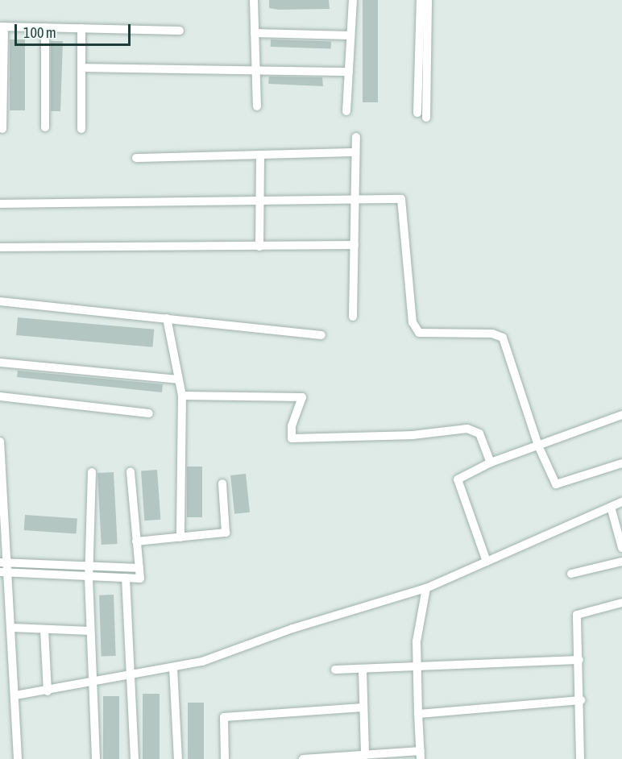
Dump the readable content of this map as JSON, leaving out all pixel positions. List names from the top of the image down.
{
  "scale_bar": "100 m"
}
